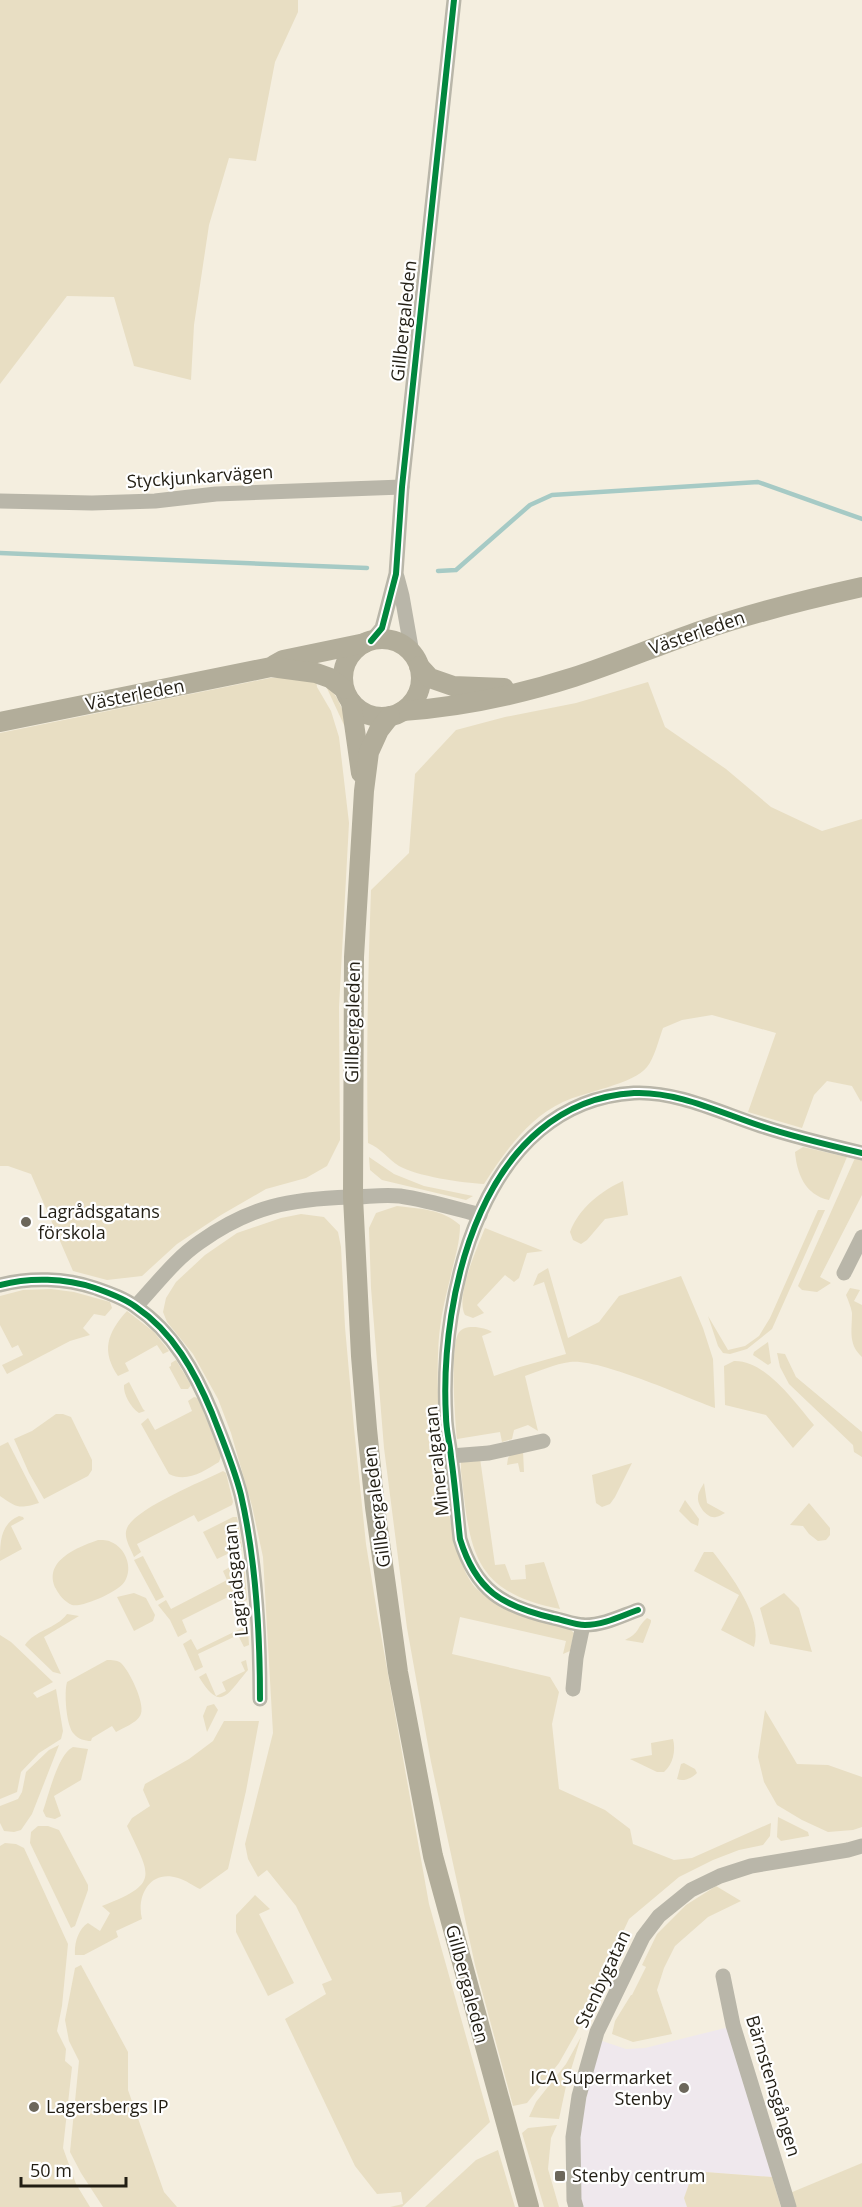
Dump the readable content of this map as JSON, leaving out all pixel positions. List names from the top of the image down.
{
  "streets": {
    "main road": ["Gillbergaleden", "Västerleden"],
    "street": [
      "Styckjunkarvägen",
      "Mineralgatan",
      "Lagrådsgatan",
      "Stenbygatan",
      "Bärnstensgången"
    ]
  },
  "crossings": [
    ["Gillbergaleden", "Styckjunkarvägen"],
    ["Gillbergaleden", "Västerleden"]
  ],
  "places": {
    "other": ["Lagrådsgatans förskola", "ICA Supermarket Stenby", "Lagersbergs IP"],
    "transit": ["Stenby centrum"]
  },
  "scale_bar": "50 m"
}
